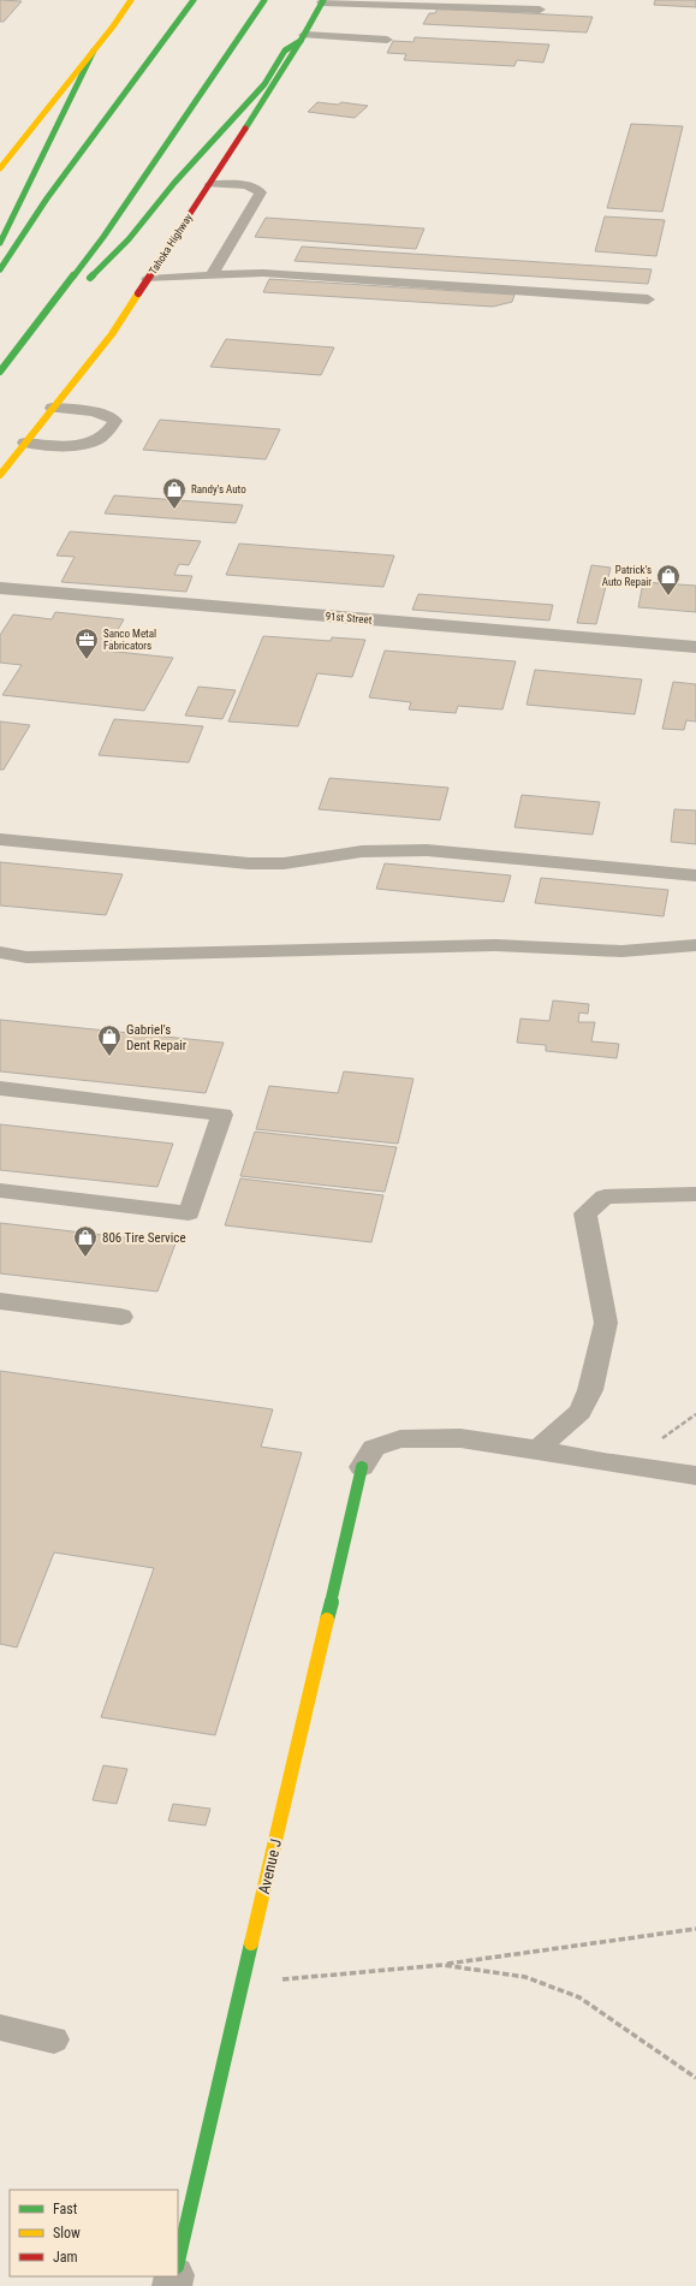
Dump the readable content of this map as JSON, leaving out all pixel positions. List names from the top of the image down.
{
  "streets": {
    "main road": ["Tahoka Highway", "Avenue J"],
    "street": ["91st Street"]
  },
  "places": {
    "shop": [
      "Randy's Auto",
      "Patrick's Auto Repair",
      "Gabriel's Dent Repair",
      "806 Tire Service"
    ],
    "office": ["Sanco Metal Fabricators"]
  },
  "legend": ["Fast", "Slow", "Jam"]
}
